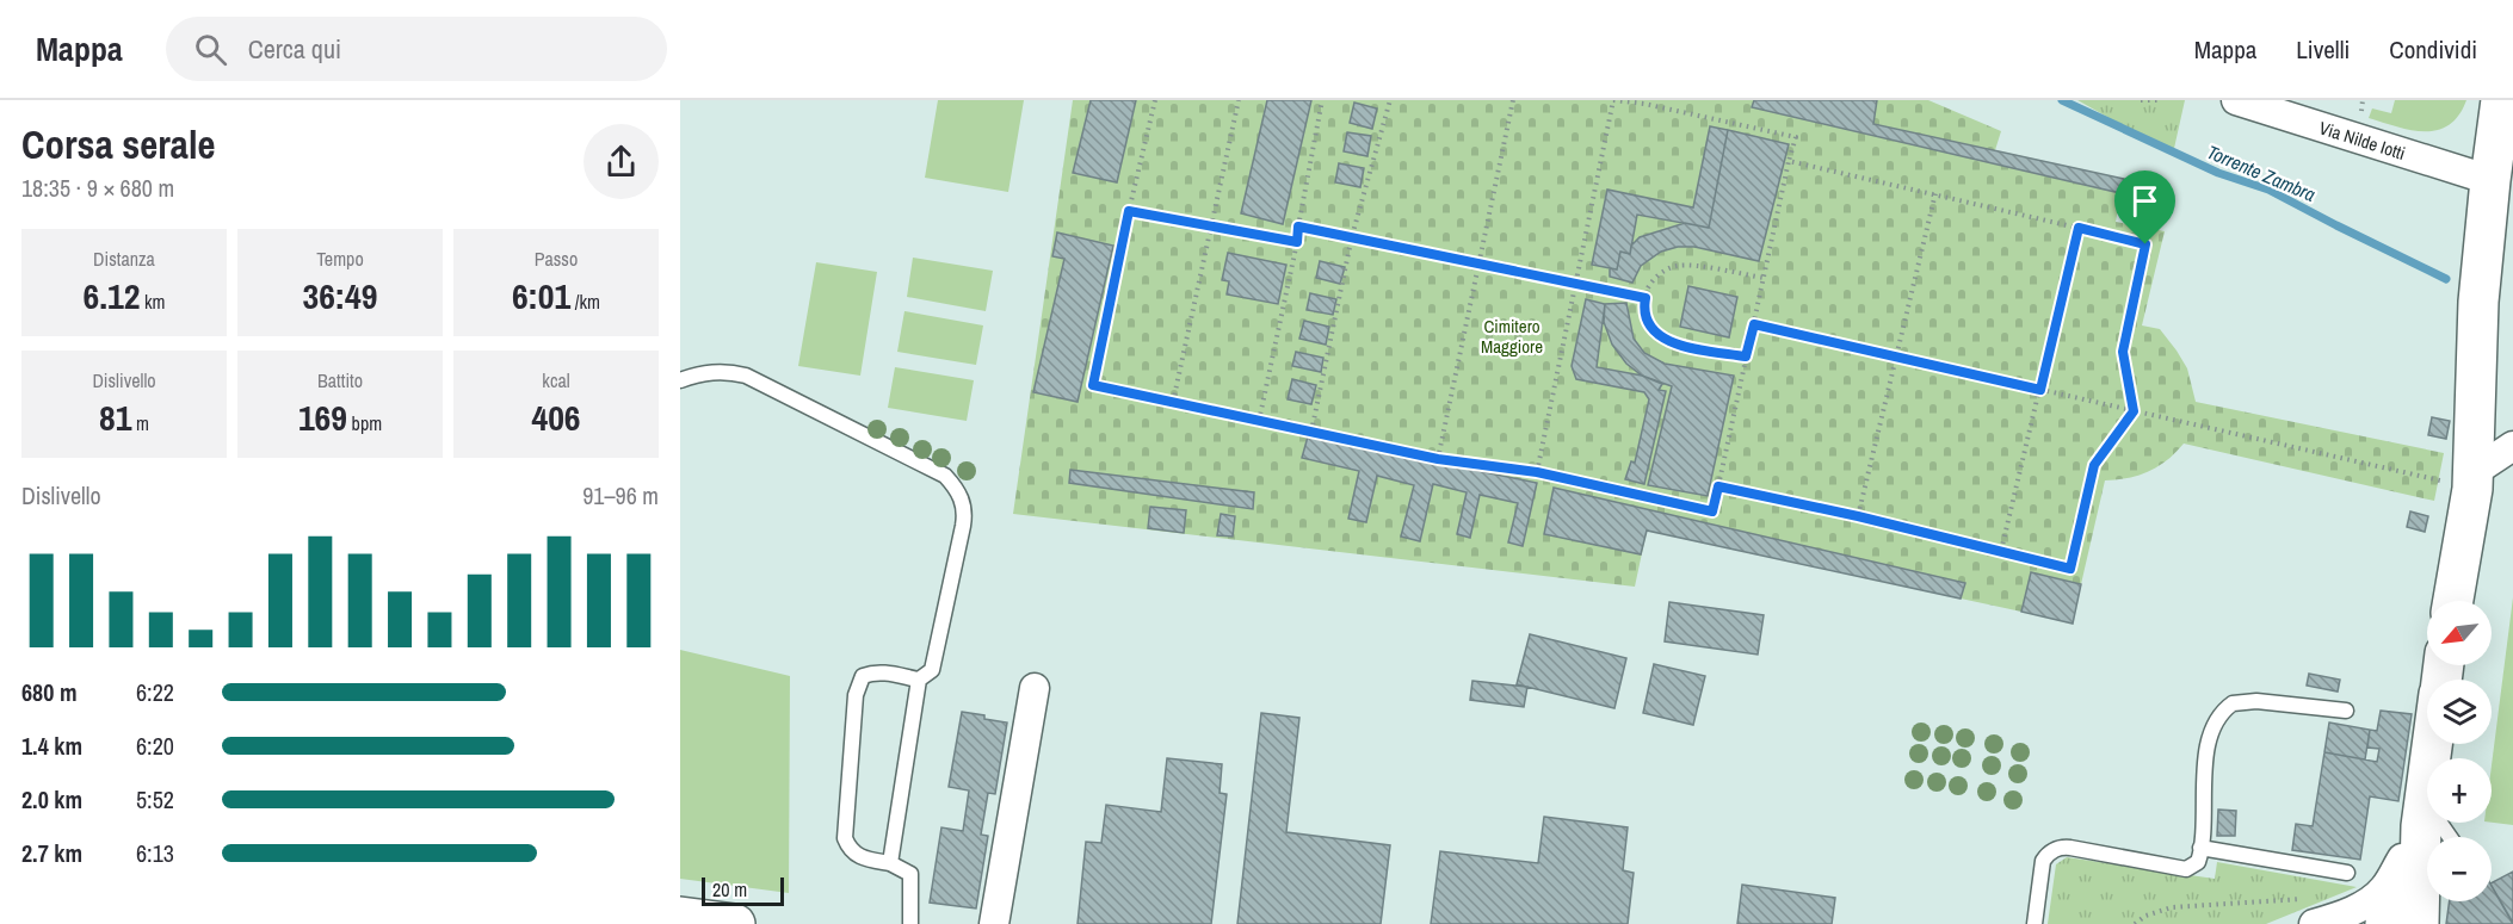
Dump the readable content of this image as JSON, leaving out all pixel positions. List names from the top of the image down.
{
  "streets": {
    "street": ["Via Nilde Iotti"]
  },
  "water": ["Torrente Zambra"],
  "parks": ["Cimitero Maggiore"],
  "scale_bar": "20 m",
  "north": "bottom left",
  "page": {
    "header": "Mappa",
    "search": "Cerca qui",
    "nav": ["Mappa", "Livelli", "Condividi"],
    "heading": ["Corsa serale", "18:35 · 9 × 680 m"],
    "stats": [
      ["Distanza", "6.12 km"],
      ["Tempo", "36:49"],
      ["Passo", "6:01 /km"],
      ["Dislivello", "81 m"],
      ["Battito", "169 bpm"],
      ["kcal", "406"]
    ],
    "chart": ["Dislivello", "91–96 m"],
    "map_buttons": ["+", "−"],
    "list": [
      {
        "name": "680 m",
        "note": "6:22"
      },
      {
        "name": "1.4 km",
        "note": "6:20"
      },
      {
        "name": "2.0 km",
        "note": "5:52"
      },
      {
        "name": "2.7 km",
        "note": "6:13"
      }
    ],
    "scale": "20 m"
  }
}
